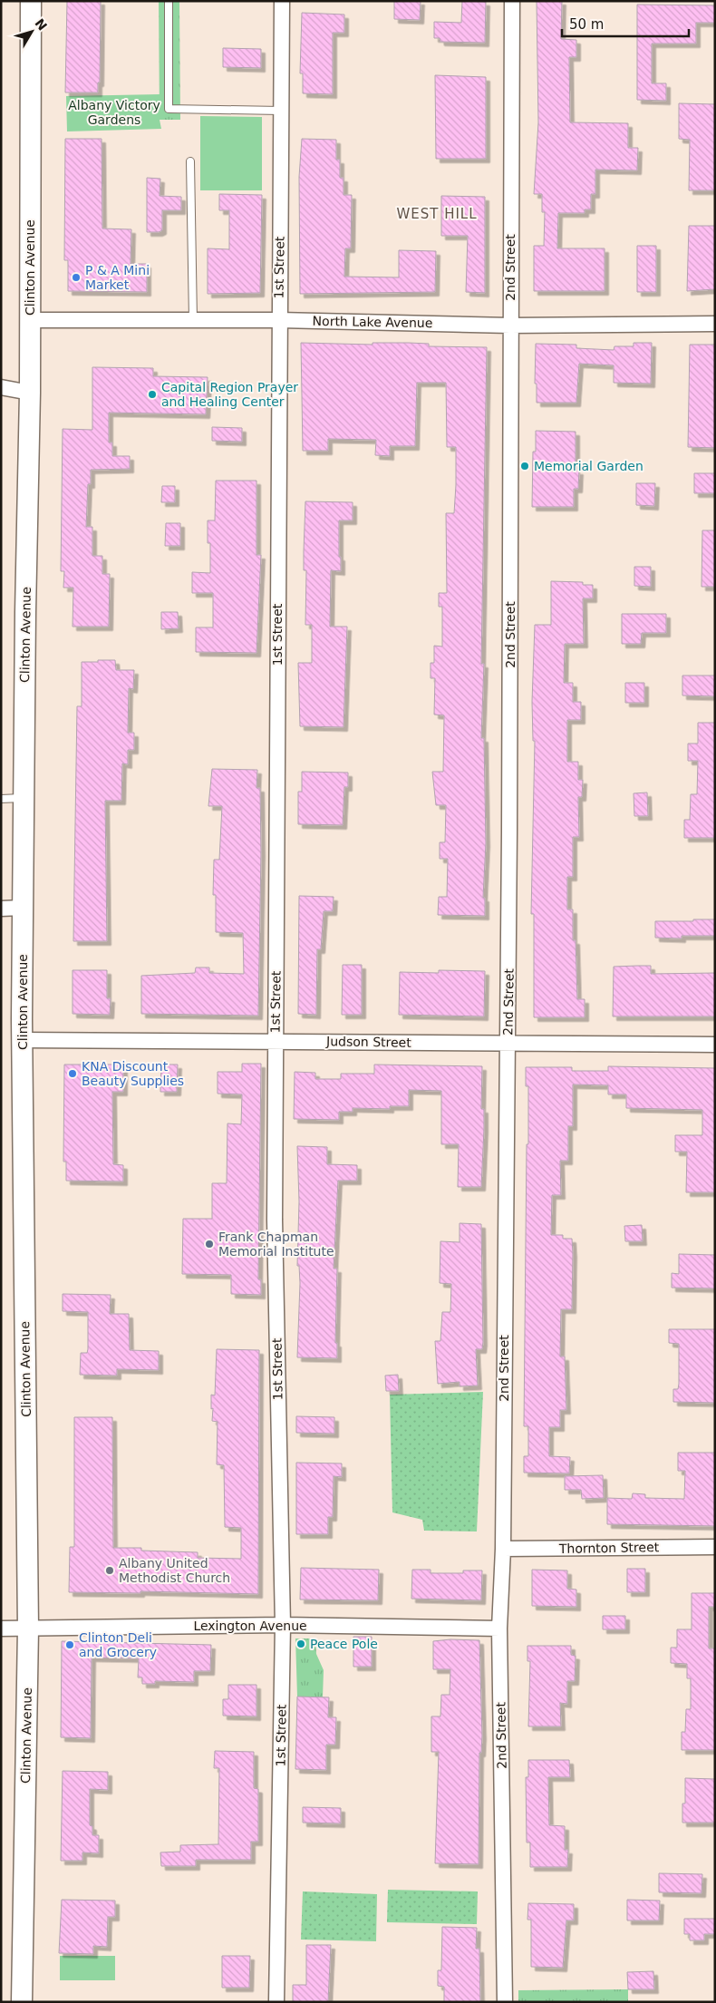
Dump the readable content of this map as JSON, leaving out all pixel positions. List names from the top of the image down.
{
  "streets": {
    "street": [
      "Clinton Avenue",
      "1st Street",
      "2nd Street",
      "North Lake Avenue",
      "Judson Street",
      "Thornton Street",
      "Lexington Avenue"
    ]
  },
  "crossings": [
    ["Clinton Avenue", "North Lake Avenue"],
    ["Clinton Avenue", "Judson Street"],
    ["Clinton Avenue", "Lexington Avenue"],
    ["1st Street", "North Lake Avenue"],
    ["1st Street", "Judson Street"],
    ["1st Street", "Lexington Avenue"],
    ["2nd Street", "North Lake Avenue"],
    ["2nd Street", "Judson Street"],
    ["2nd Street", "Thornton Street"],
    ["2nd Street", "Lexington Avenue"]
  ],
  "districts": ["WEST HILL"],
  "parks": ["Albany Victory Gardens"],
  "places": [
    "P & A Mini Market",
    "Capital Region Prayer and Healing Center",
    "Memorial Garden",
    "KNA Discount Beauty Supplies",
    "Frank Chapman Memorial Institute",
    "Albany United Methodist Church",
    "Peace Pole",
    "Clinton Deli and Grocery"
  ],
  "scale_bar": "50 m",
  "north": "top right"
}
